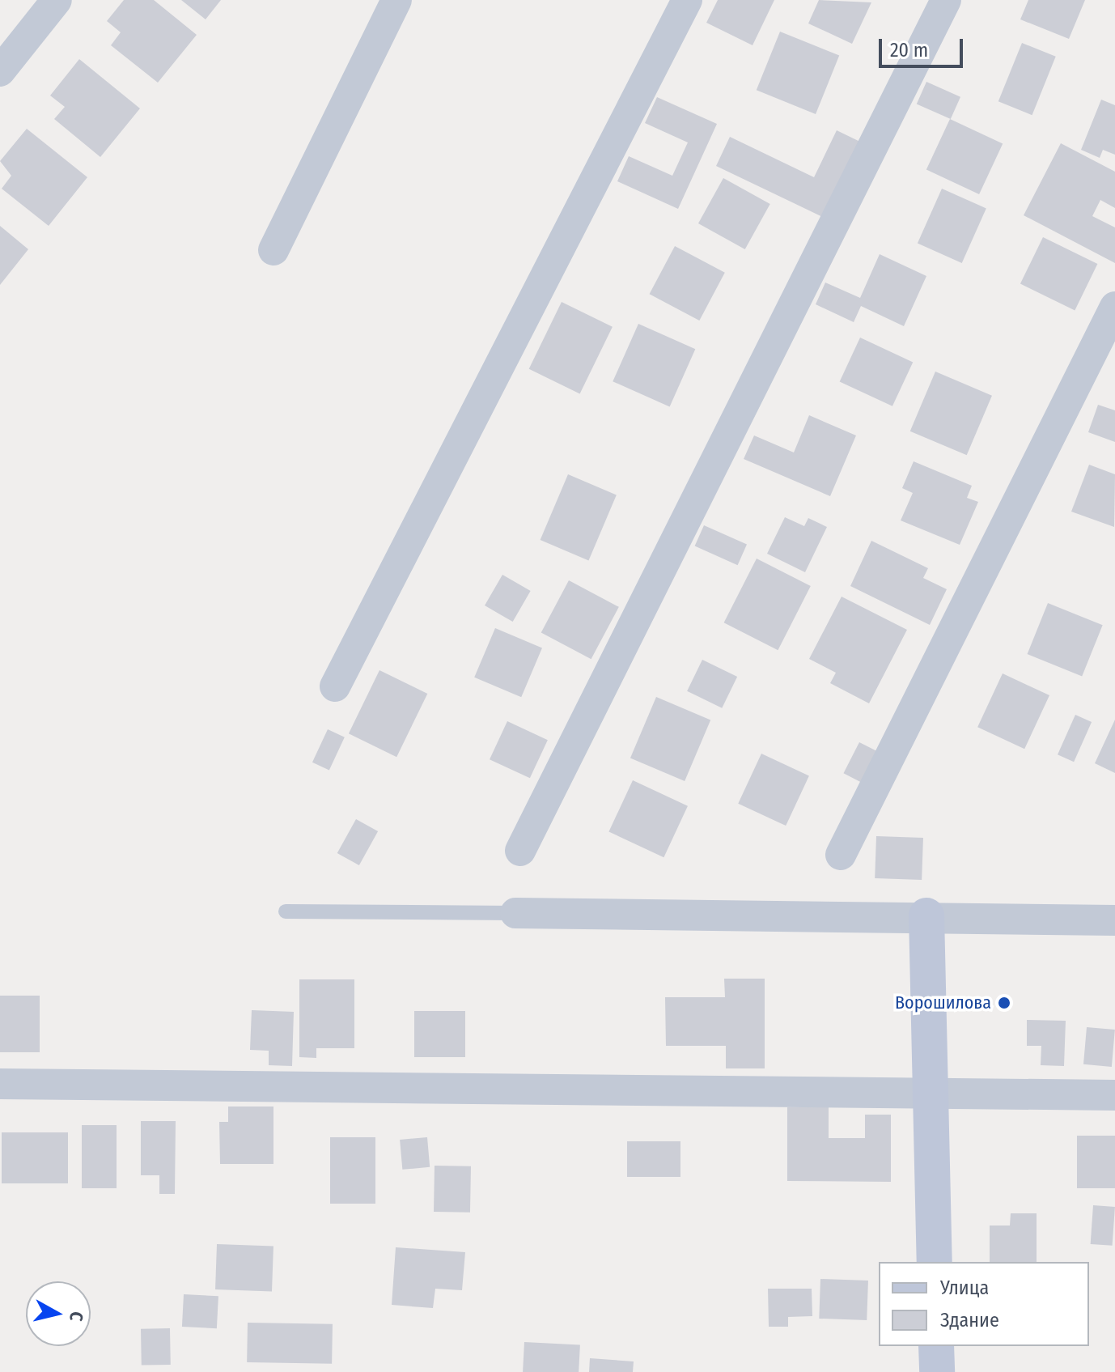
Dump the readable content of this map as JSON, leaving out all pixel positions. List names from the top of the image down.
{
  "places": ["Ворошилова"],
  "legend": ["Улица", "Здание"],
  "scale_bar": "20 m",
  "north": "right"
}
